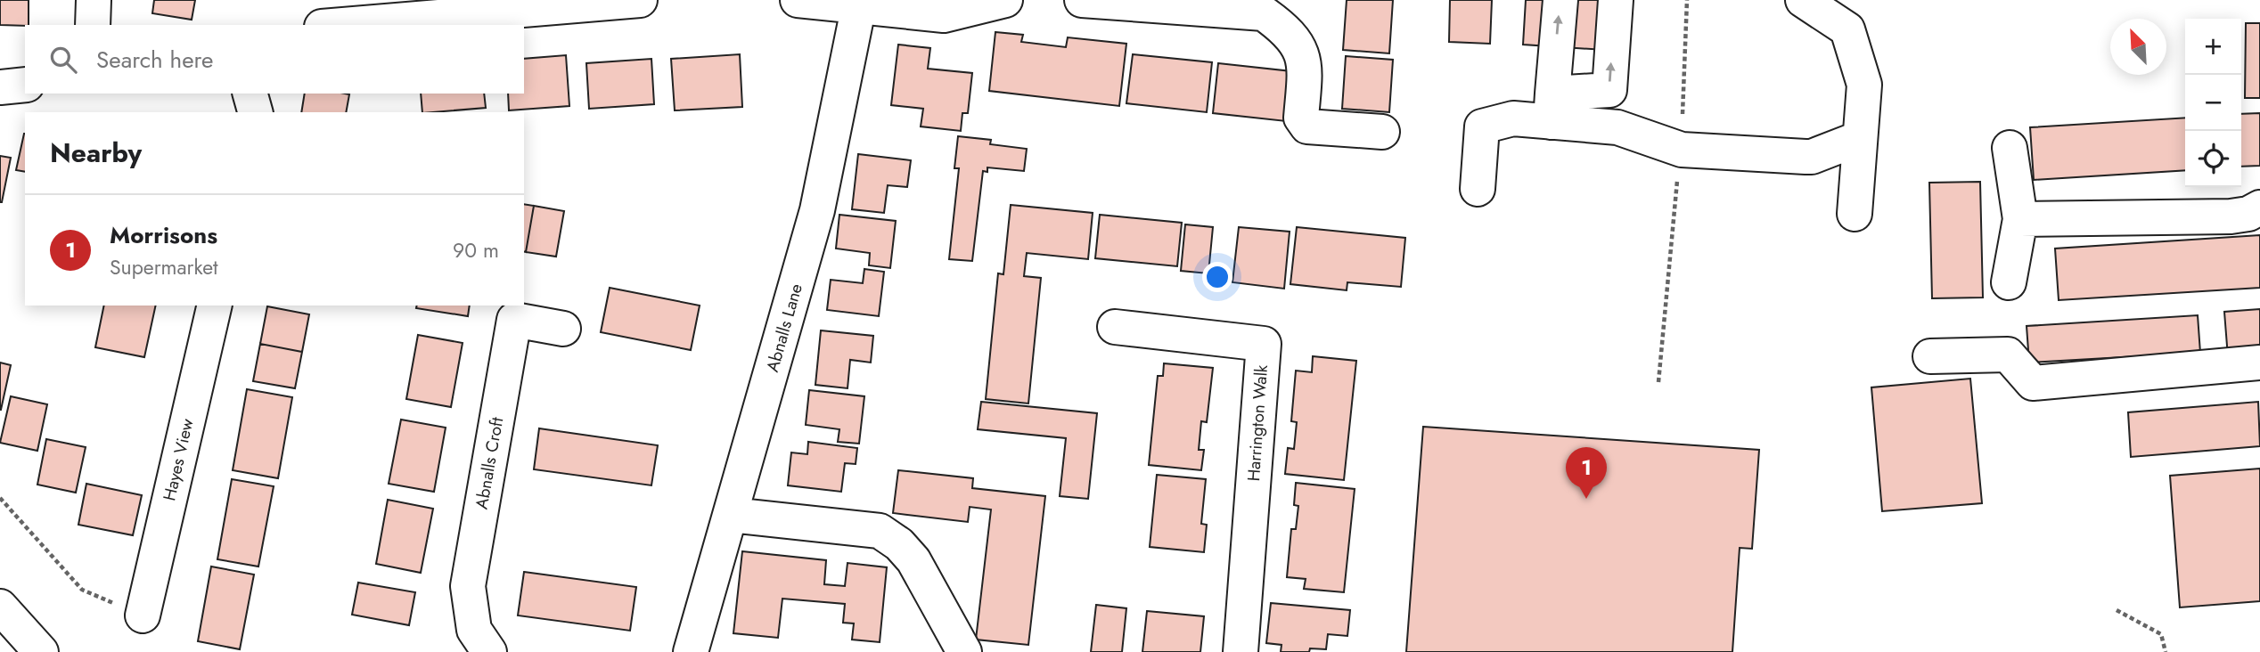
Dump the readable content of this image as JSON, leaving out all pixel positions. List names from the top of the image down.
{
  "streets": {
    "main road": [
      "Abnalls Lane",
      "Harrington Walk",
      "Hayes View",
      "Abnalls Croft"
    ]
  },
  "north": "top left",
  "page": {
    "map_buttons": ["+", "−"],
    "search": "Search here",
    "heading": "Nearby",
    "list": [
      {
        "mark": "1",
        "name": "Morrisons",
        "note": "Supermarket",
        "value": "90 m"
      }
    ],
    "pins": "1"
  }
}
